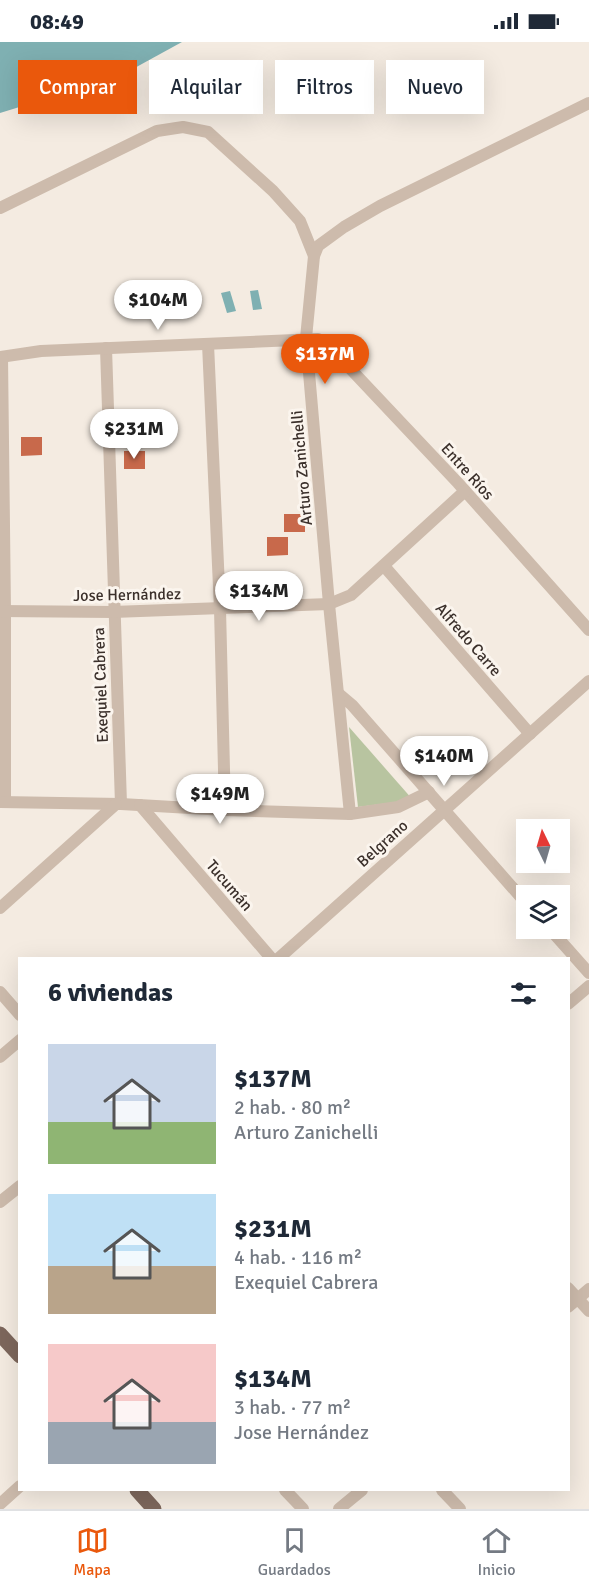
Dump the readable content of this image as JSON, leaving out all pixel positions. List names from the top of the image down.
{
  "streets": {
    "street": [
      "Arturo Zanichelli",
      "Entre Ríos",
      "Jose Hernández",
      "Alfredo Carre",
      "Exequiel Cabrera",
      "Belgrano",
      "Tucumán"
    ]
  },
  "crossings": [
    ["Arturo Zanichelli", "Entre Ríos"],
    ["Arturo Zanichelli", "Jose Hernández"],
    ["Entre Ríos", "Jose Hernández"],
    ["Jose Hernández", "Alfredo Carre"],
    ["Jose Hernández", "Exequiel Cabrera"],
    ["Alfredo Carre", "Belgrano"]
  ],
  "north": "top",
  "page": {
    "status": "08:49",
    "chip": [
      "Comprar",
      "Alquilar",
      "Filtros",
      "Nuevo"
    ],
    "price": [
      "$104M",
      "$137M",
      "$231M",
      "$134M",
      "$140M",
      "$149M"
    ],
    "heading": "6 viviendas",
    "list": [
      {
        "name": "$137M",
        "note": "2 hab. · 80 m² · Arturo Zanichelli"
      },
      {
        "name": "$231M",
        "note": "4 hab. · 116 m² · Exequiel Cabrera"
      },
      {
        "name": "$134M",
        "note": "3 hab. · 77 m² · Jose Hernández"
      }
    ],
    "tabs": ["Mapa", "Guardados", "Inicio"]
  }
}
